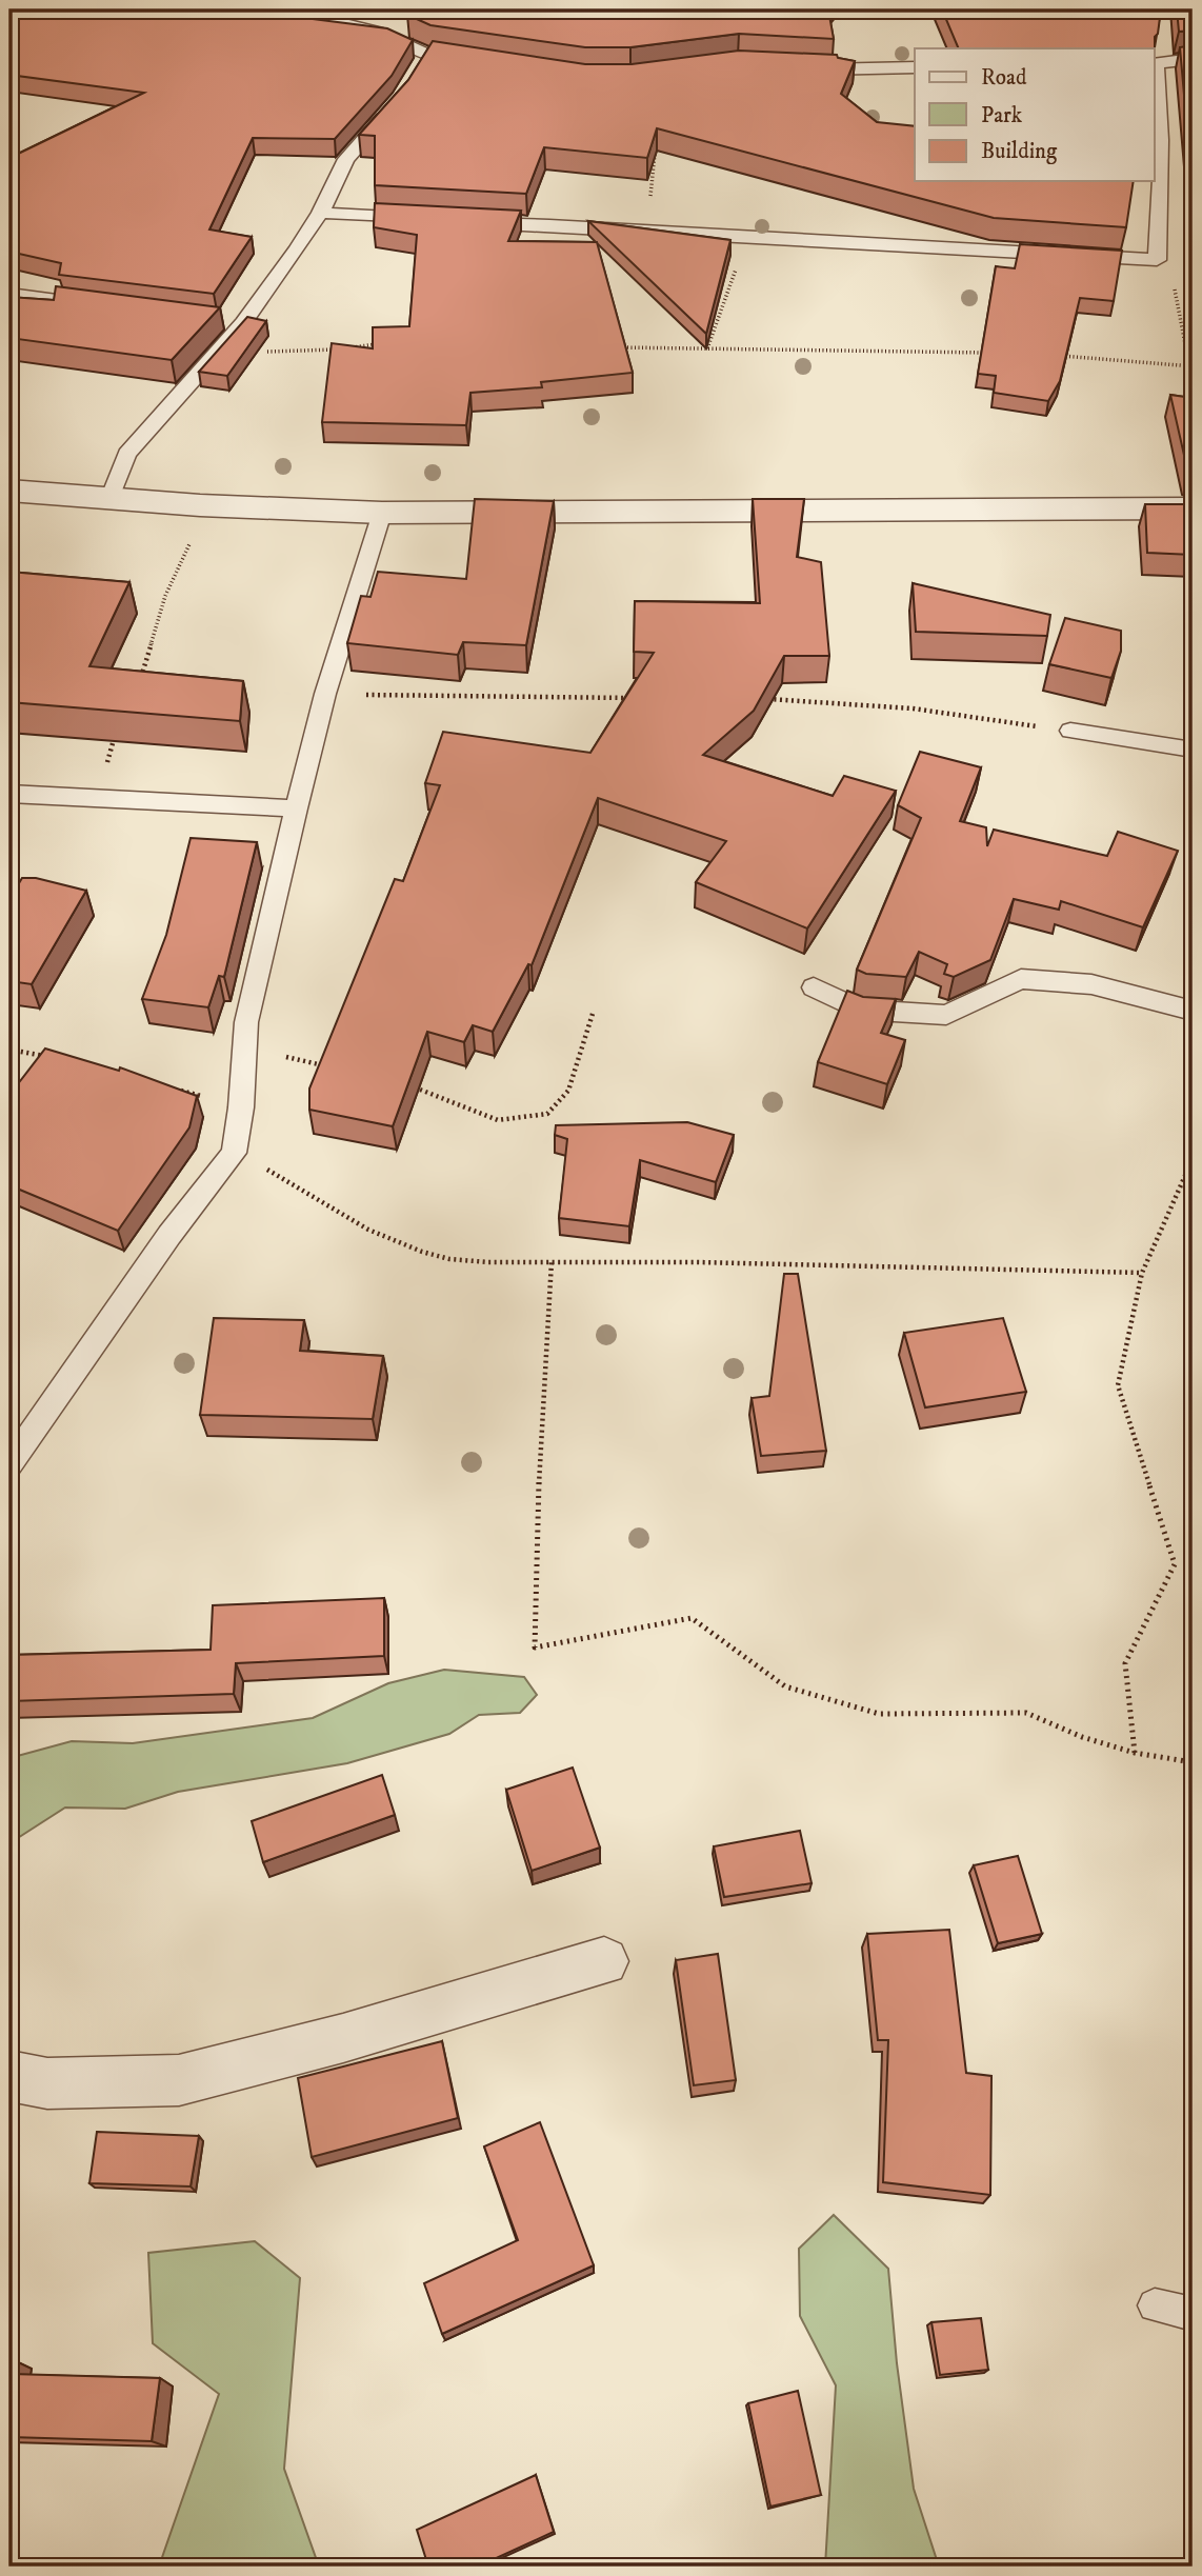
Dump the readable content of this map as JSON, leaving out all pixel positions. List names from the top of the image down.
{
  "legend": ["Road", "Park", "Building"]
}
